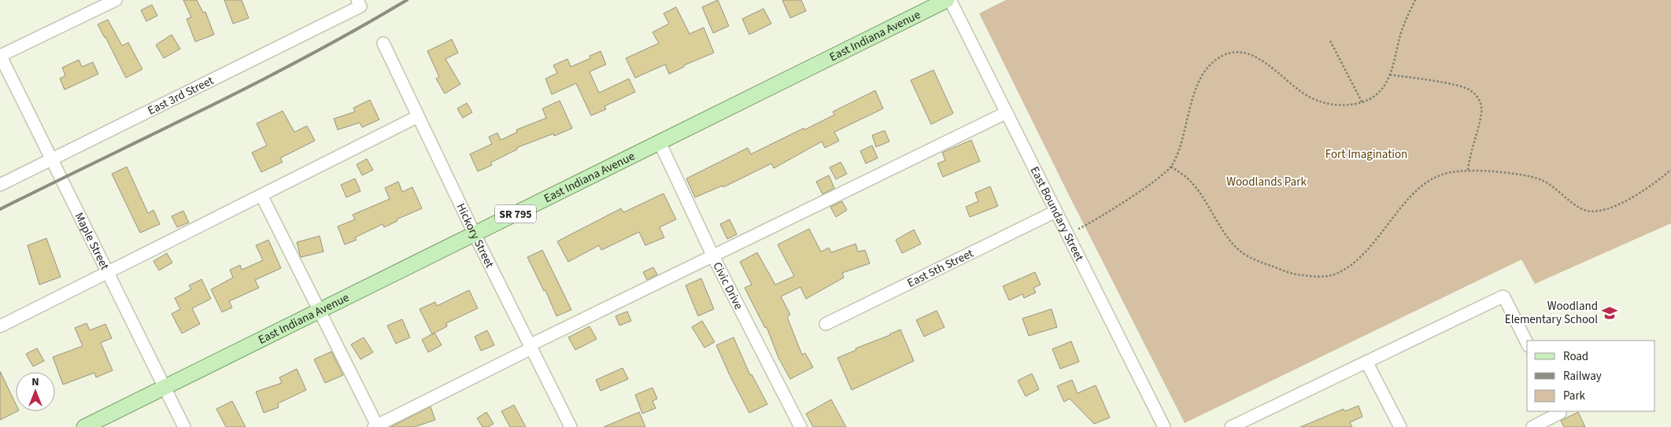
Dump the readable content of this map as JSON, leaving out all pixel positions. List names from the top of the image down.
{
  "streets": {
    "main road": ["East Indiana Avenue", "SR 795"],
    "street": [
      "East 3rd Street",
      "East Boundary Street",
      "Hickory Street",
      "Maple Street",
      "East 5th Street",
      "Civic Drive"
    ]
  },
  "crossings": [
    ["East Indiana Avenue", "Hickory Street"],
    ["East Indiana Avenue", "Maple Street"],
    ["East Indiana Avenue", "Civic Drive"],
    ["East 3rd Street", "Maple Street"],
    ["East Boundary Street", "East 5th Street"]
  ],
  "parks": ["Fort Imagination", "Woodlands Park"],
  "places": {
    "school or university": ["Woodland Elementary School"]
  },
  "legend": ["Road", "Railway", "Park"],
  "north": "top"
}
